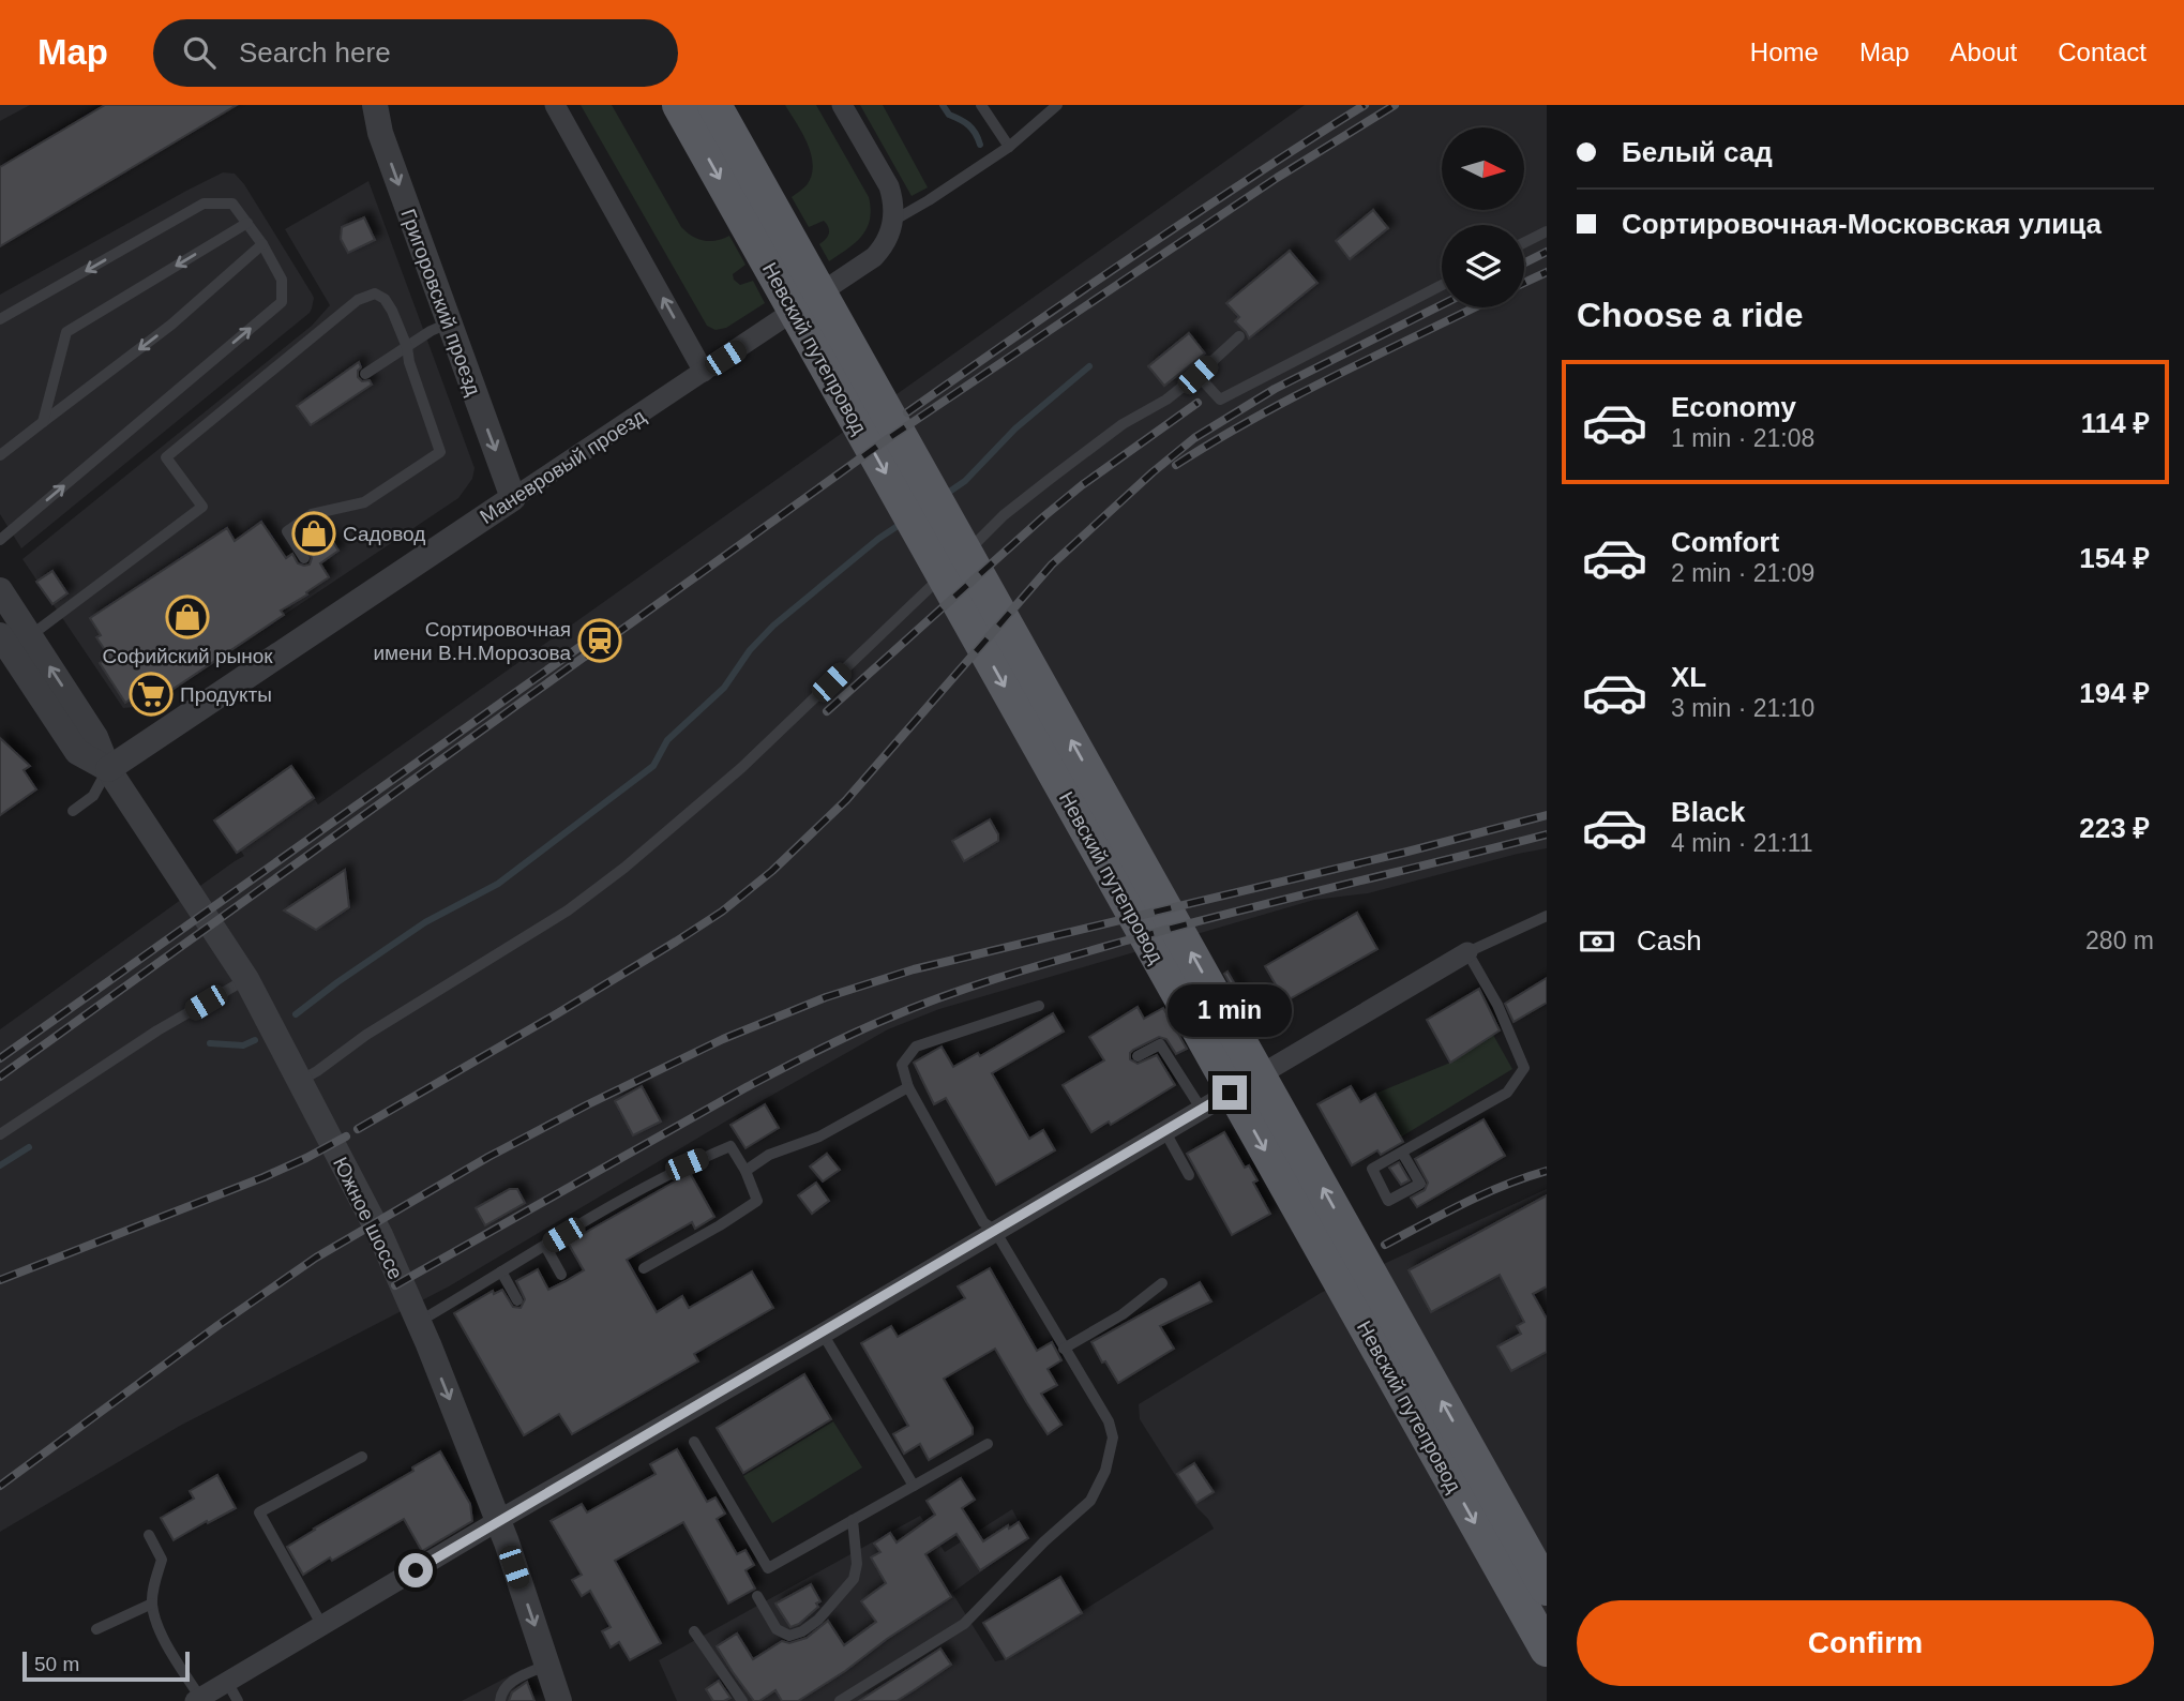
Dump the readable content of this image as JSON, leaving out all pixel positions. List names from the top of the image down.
{
  "streets": {
    "main road": ["Невский путепровод"],
    "street": ["Григоровский проезд", "Маневровый проезд", "Южное шоссе"]
  },
  "crossings": [
    ["Григоровский проезд", "Маневровый проезд"],
    ["Маневровый проезд", "Южное шоссе"]
  ],
  "one_way": ["Южное шоссе"],
  "places": {
    "shop": ["Садовод", "Софийский рынок"],
    "station": ["Сортировочная имени В.Н.Морозова"],
    "supermarket": ["Продукты"]
  },
  "scale_bar": "50 m",
  "north": "right",
  "page": {
    "header": "Map",
    "search": "Search here",
    "nav": [
      "Home",
      "Map",
      "About",
      "Contact"
    ],
    "banner": ["Белый сад", "Сортировочная-Московская улица"],
    "heading": "Choose a ride",
    "list": [
      {
        "name": "Economy",
        "note": "1 min · 21:08",
        "value": "114 ₽"
      },
      {
        "name": "Comfort",
        "note": "2 min · 21:09",
        "value": "154 ₽"
      },
      {
        "name": "XL",
        "note": "3 min · 21:10",
        "value": "194 ₽"
      },
      {
        "name": "Black",
        "note": "4 min · 21:11",
        "value": "223 ₽"
      }
    ],
    "pay": ["Cash", "280 m"],
    "bubble": "1 min",
    "buttons": "Confirm",
    "scale": "50 m"
  }
}
